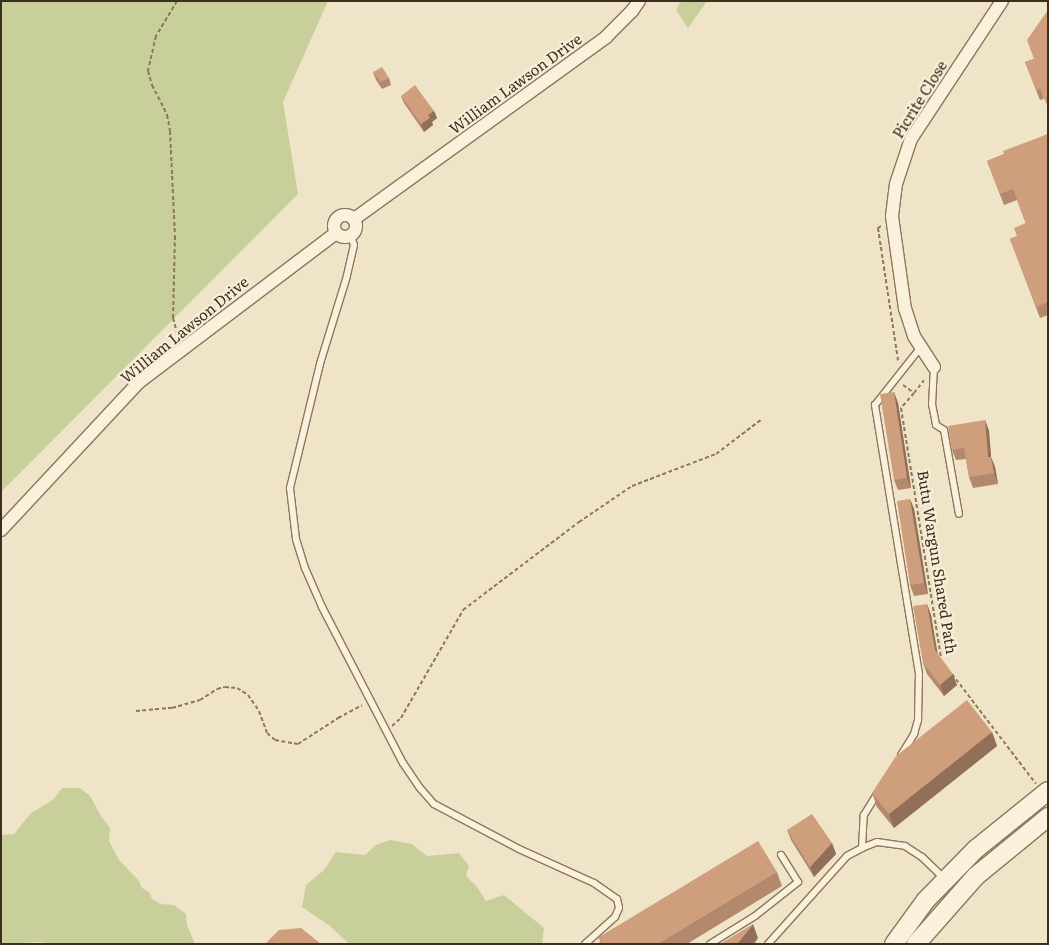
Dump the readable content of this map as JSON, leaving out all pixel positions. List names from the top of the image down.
{
  "streets": {
    "street": ["William Lawson Drive", "Picrite Close"],
    "path": ["Butu Wargun Shared Path"]
  }
}
